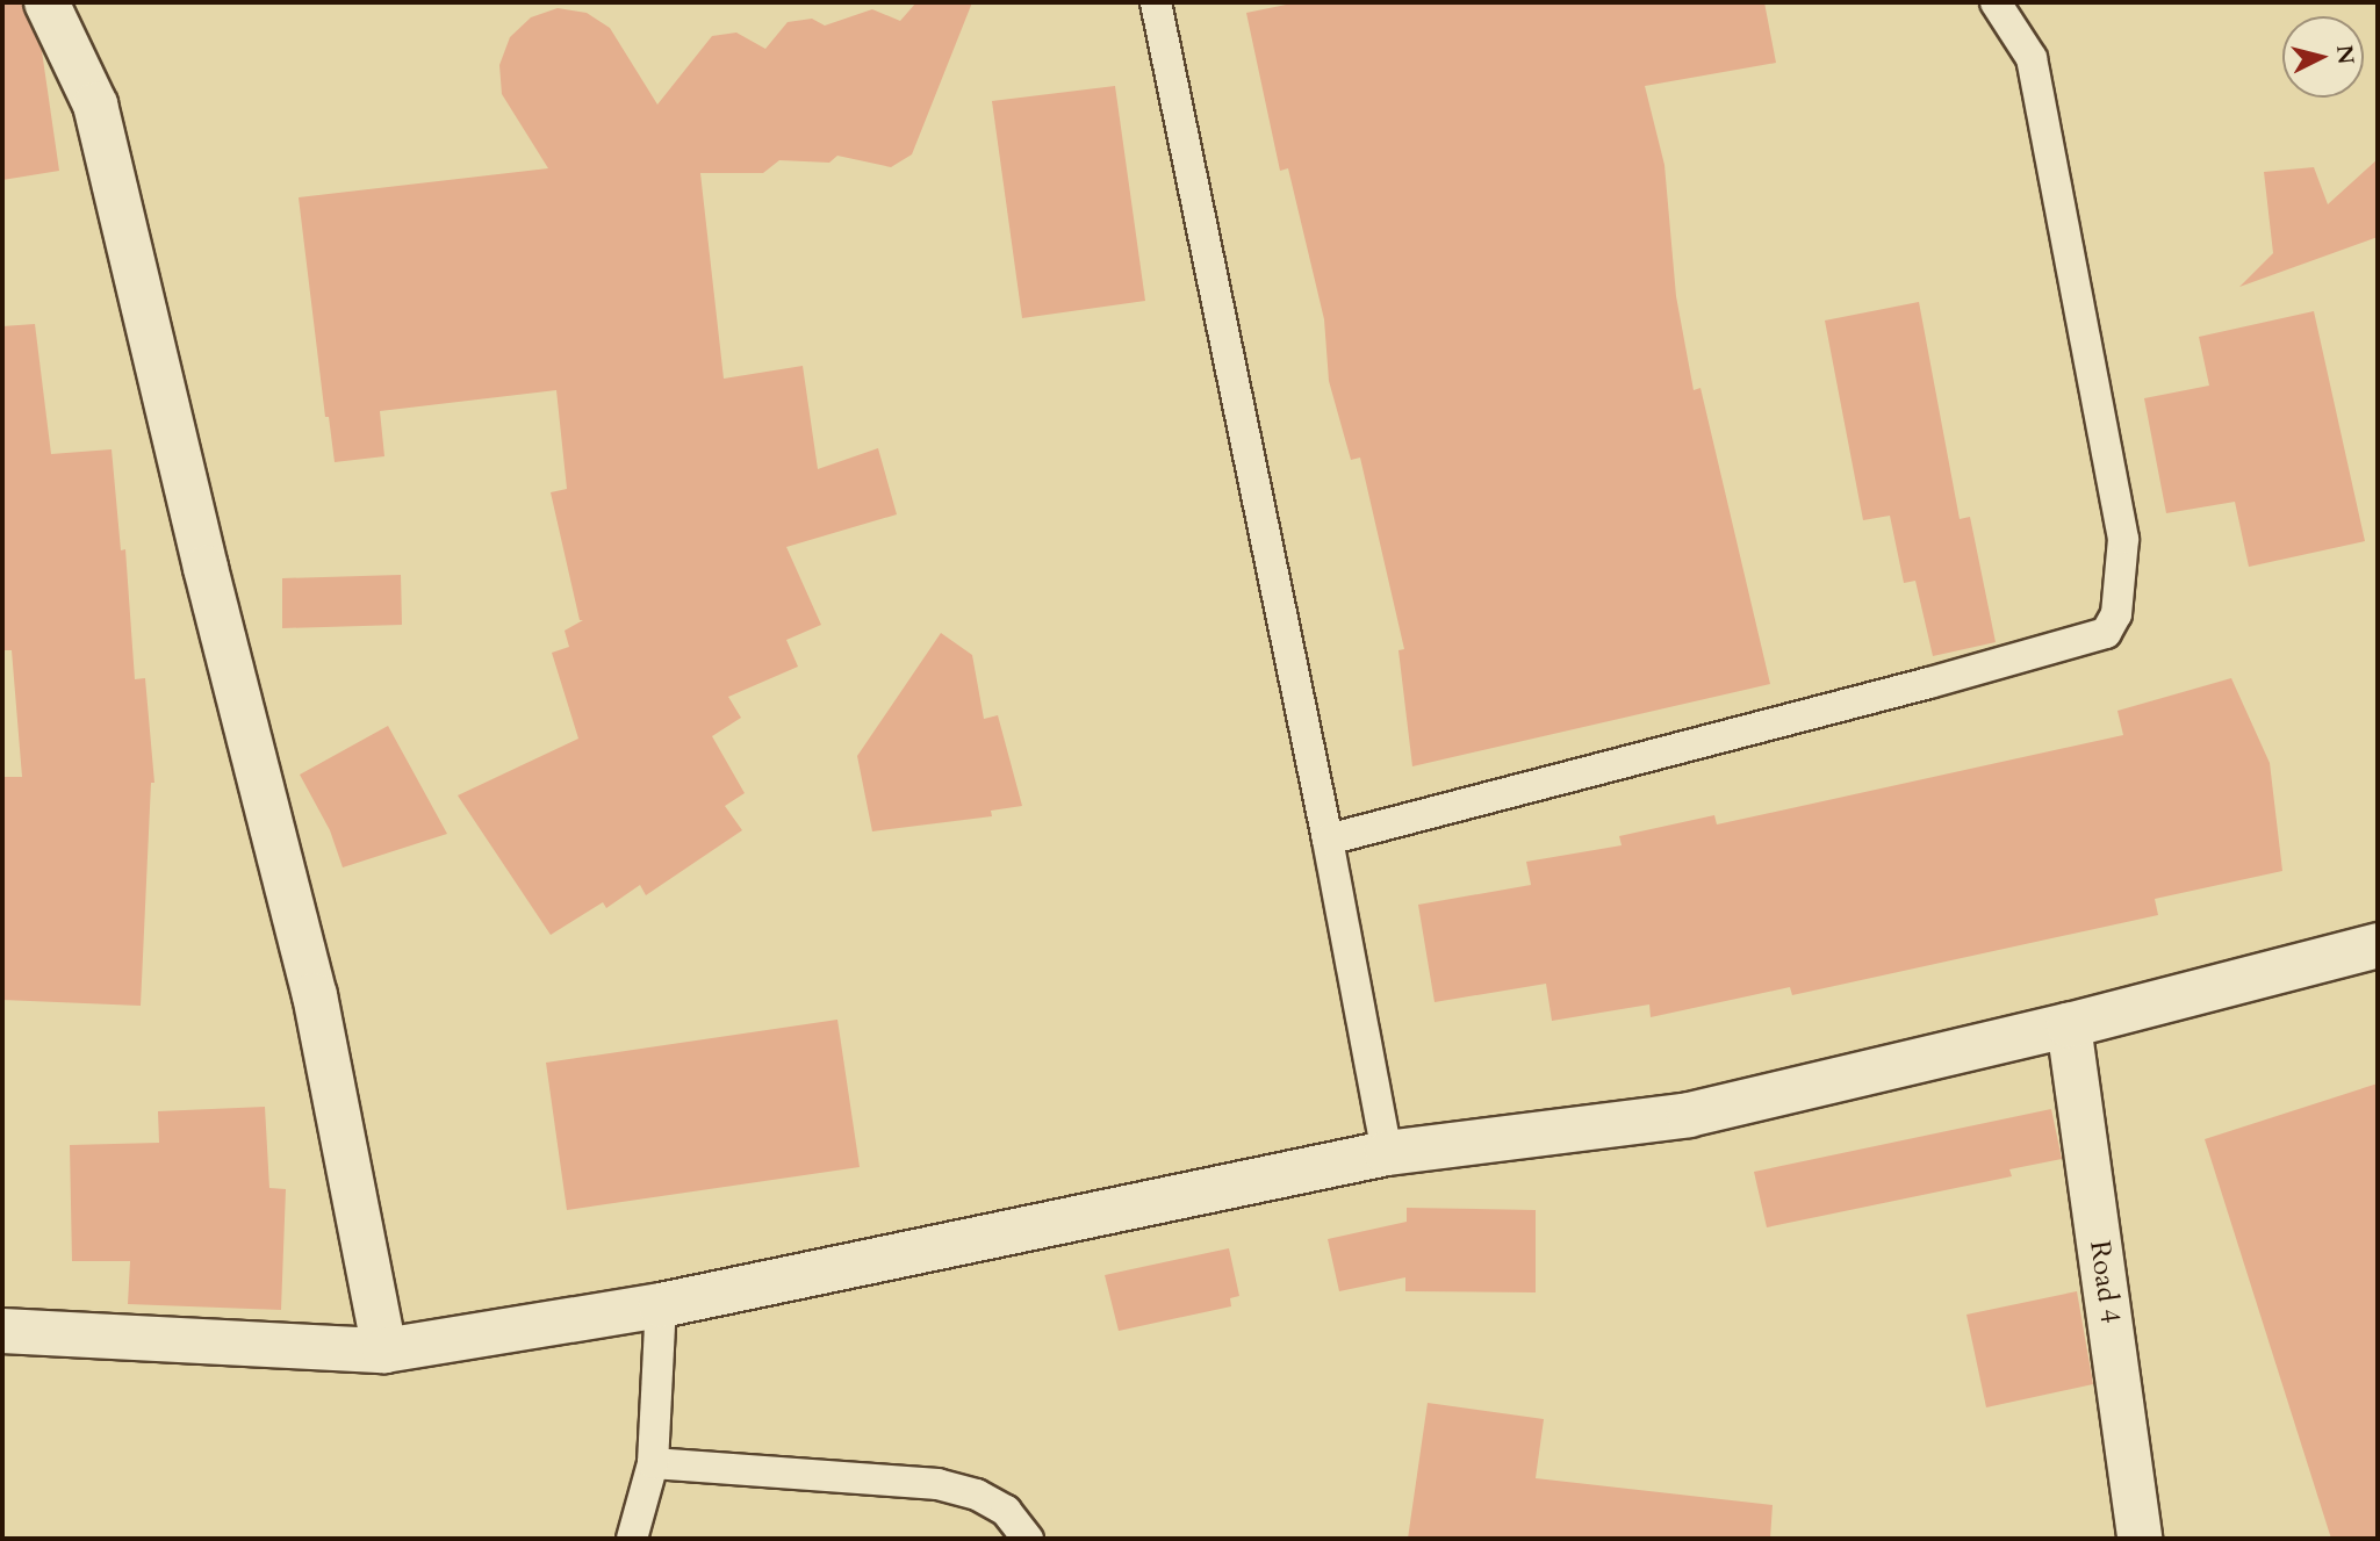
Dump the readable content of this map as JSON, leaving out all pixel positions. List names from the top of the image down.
{
  "streets": {
    "street": ["Road 4"]
  },
  "north": "right"
}
